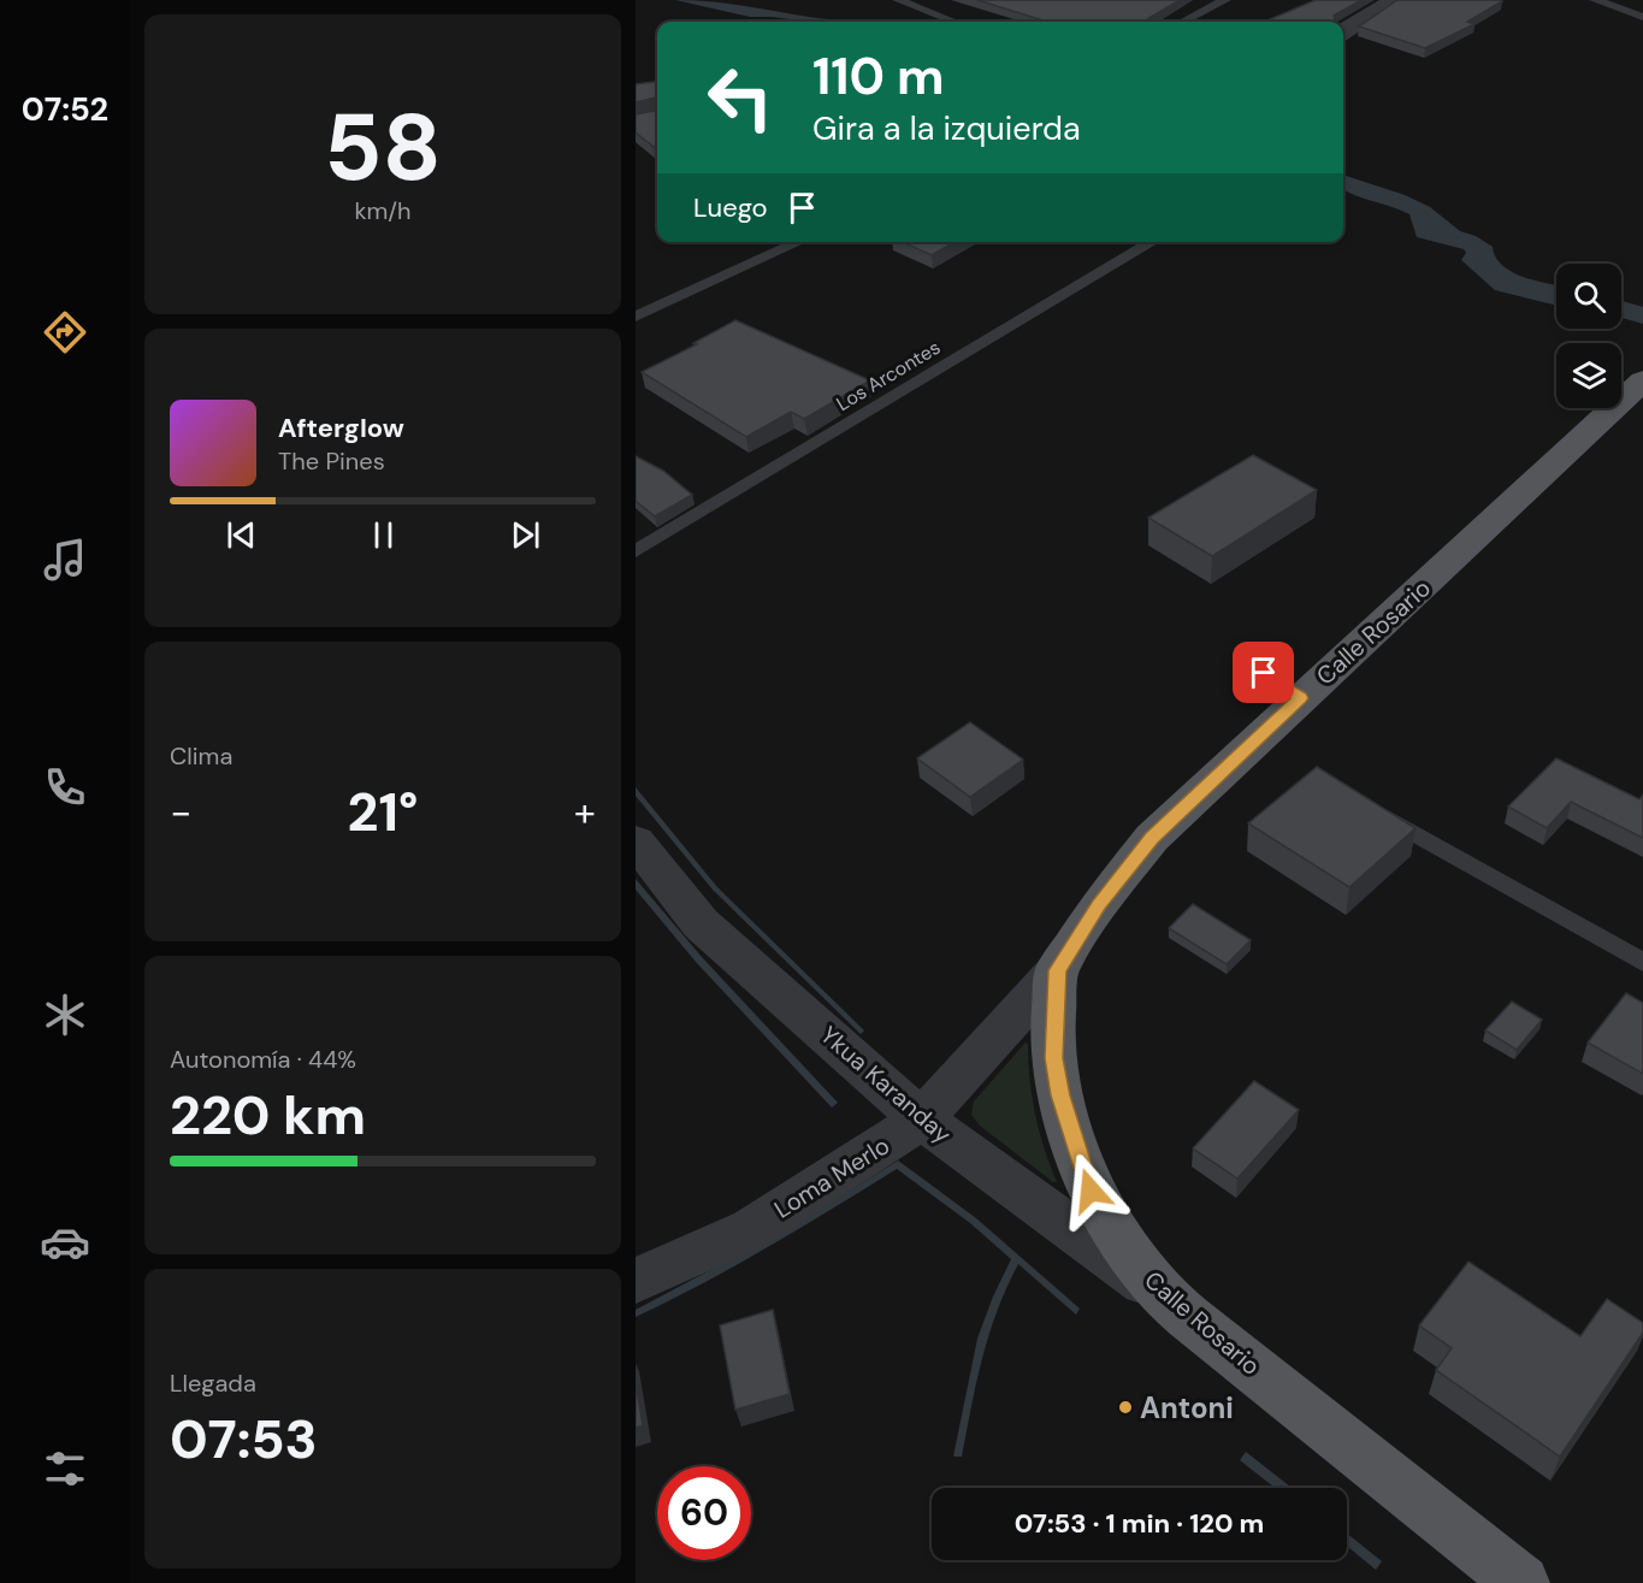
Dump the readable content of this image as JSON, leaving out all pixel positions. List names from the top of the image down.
{
  "streets": {
    "main road": ["Calle Rosario"],
    "street": ["Ykua Karanday", "Loma Merlo"],
    "lane": ["Los Arcontes"]
  },
  "crossings": [
    ["Calle Rosario", "Ykua Karanday"],
    ["Calle Rosario", "Loma Merlo"],
    ["Ykua Karanday", "Loma Merlo"]
  ],
  "places": ["Antoni"],
  "page": {
    "tabs": "07:52",
    "tile": [
      ["58", "km/h"],
      "Clima",
      ["Autonomía · 44%", "220 km"],
      ["Llegada", "07:53"]
    ],
    "turn": ["110 m", "Gira a la izquierda"],
    "then": "Luego",
    "song": ["Afterglow", "The Pines"],
    "heat": ["−", "21°", "+"],
    "limit": "60",
    "trip": "07:53 · 1 min · 120 m"
  }
}
